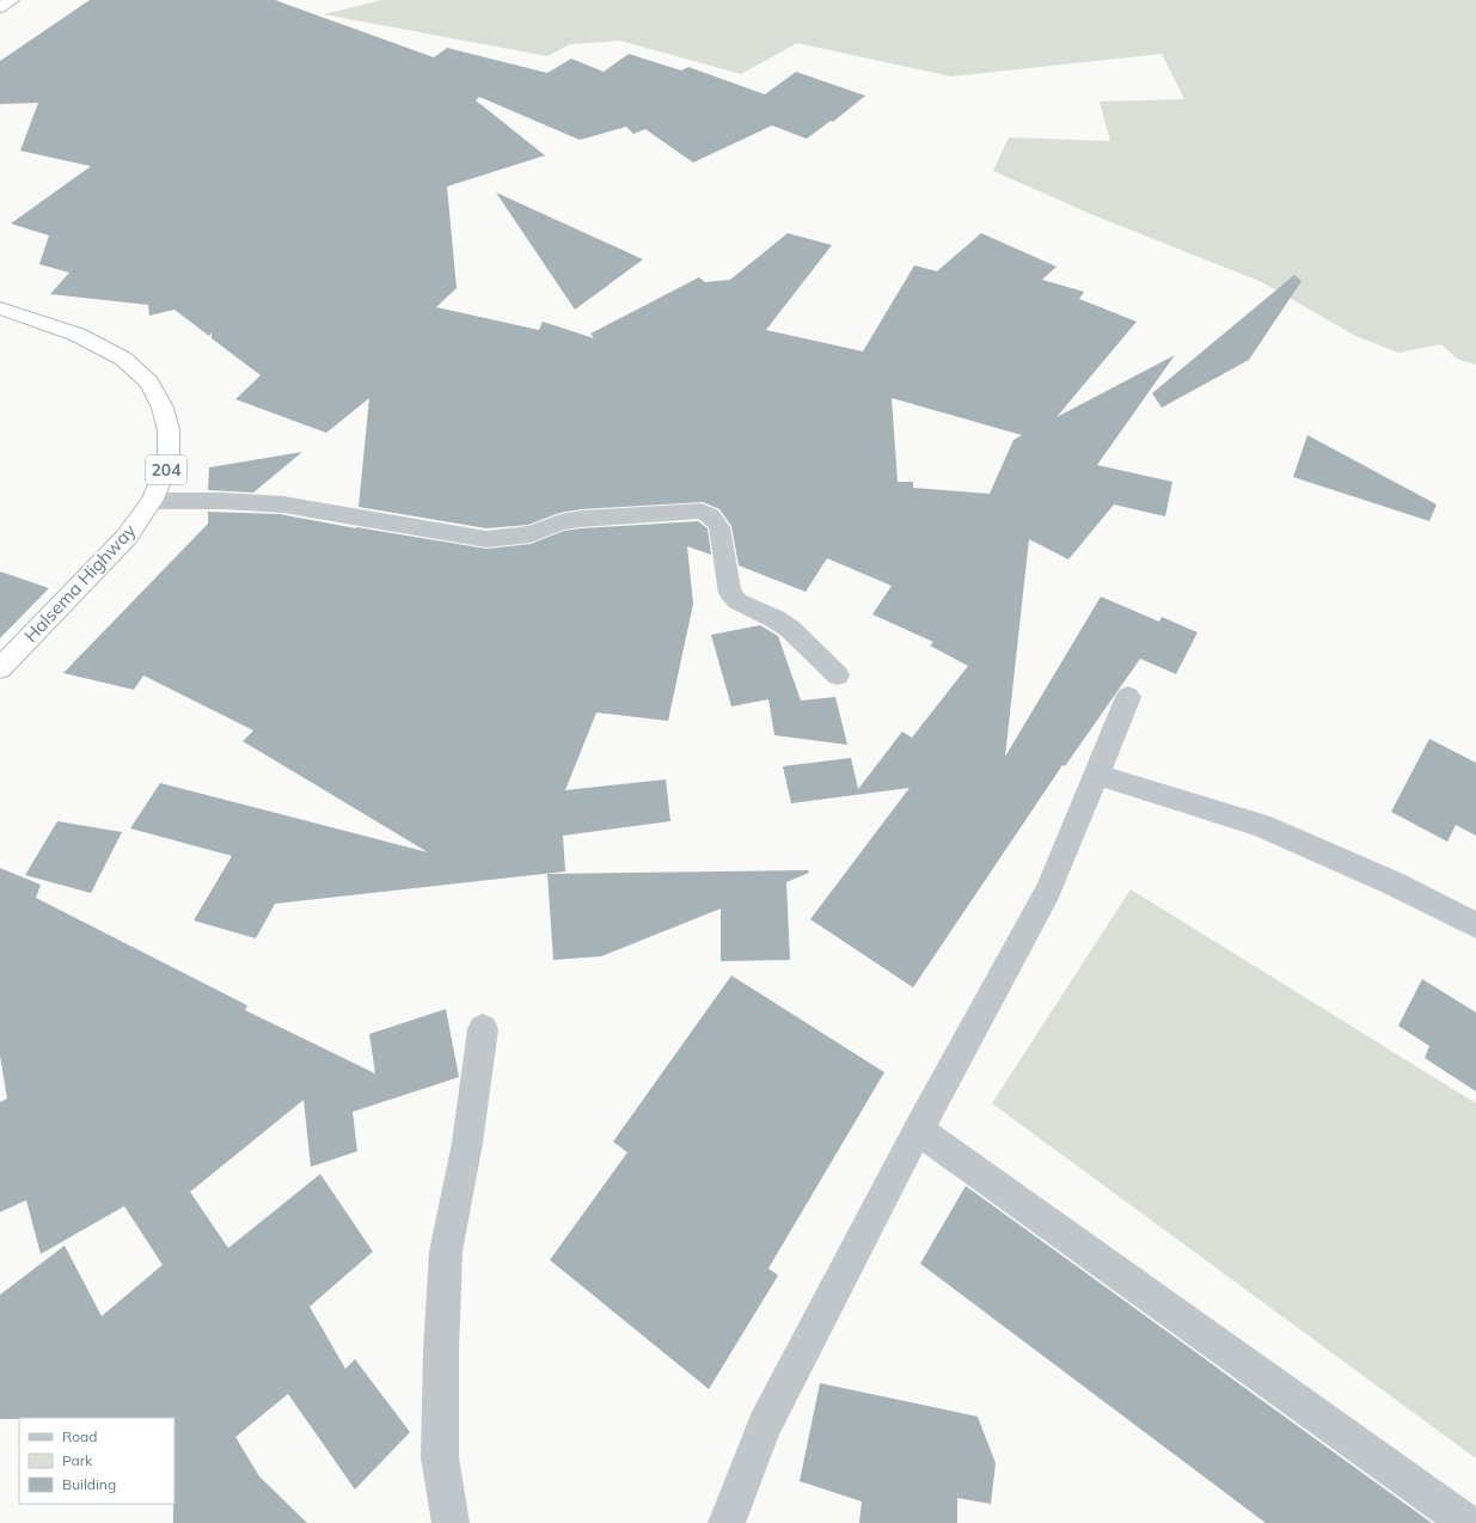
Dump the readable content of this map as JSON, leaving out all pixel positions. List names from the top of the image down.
{
  "streets": {
    "highway": ["204", "Halsema Highway"]
  },
  "legend": ["Road", "Park", "Building"]
}
